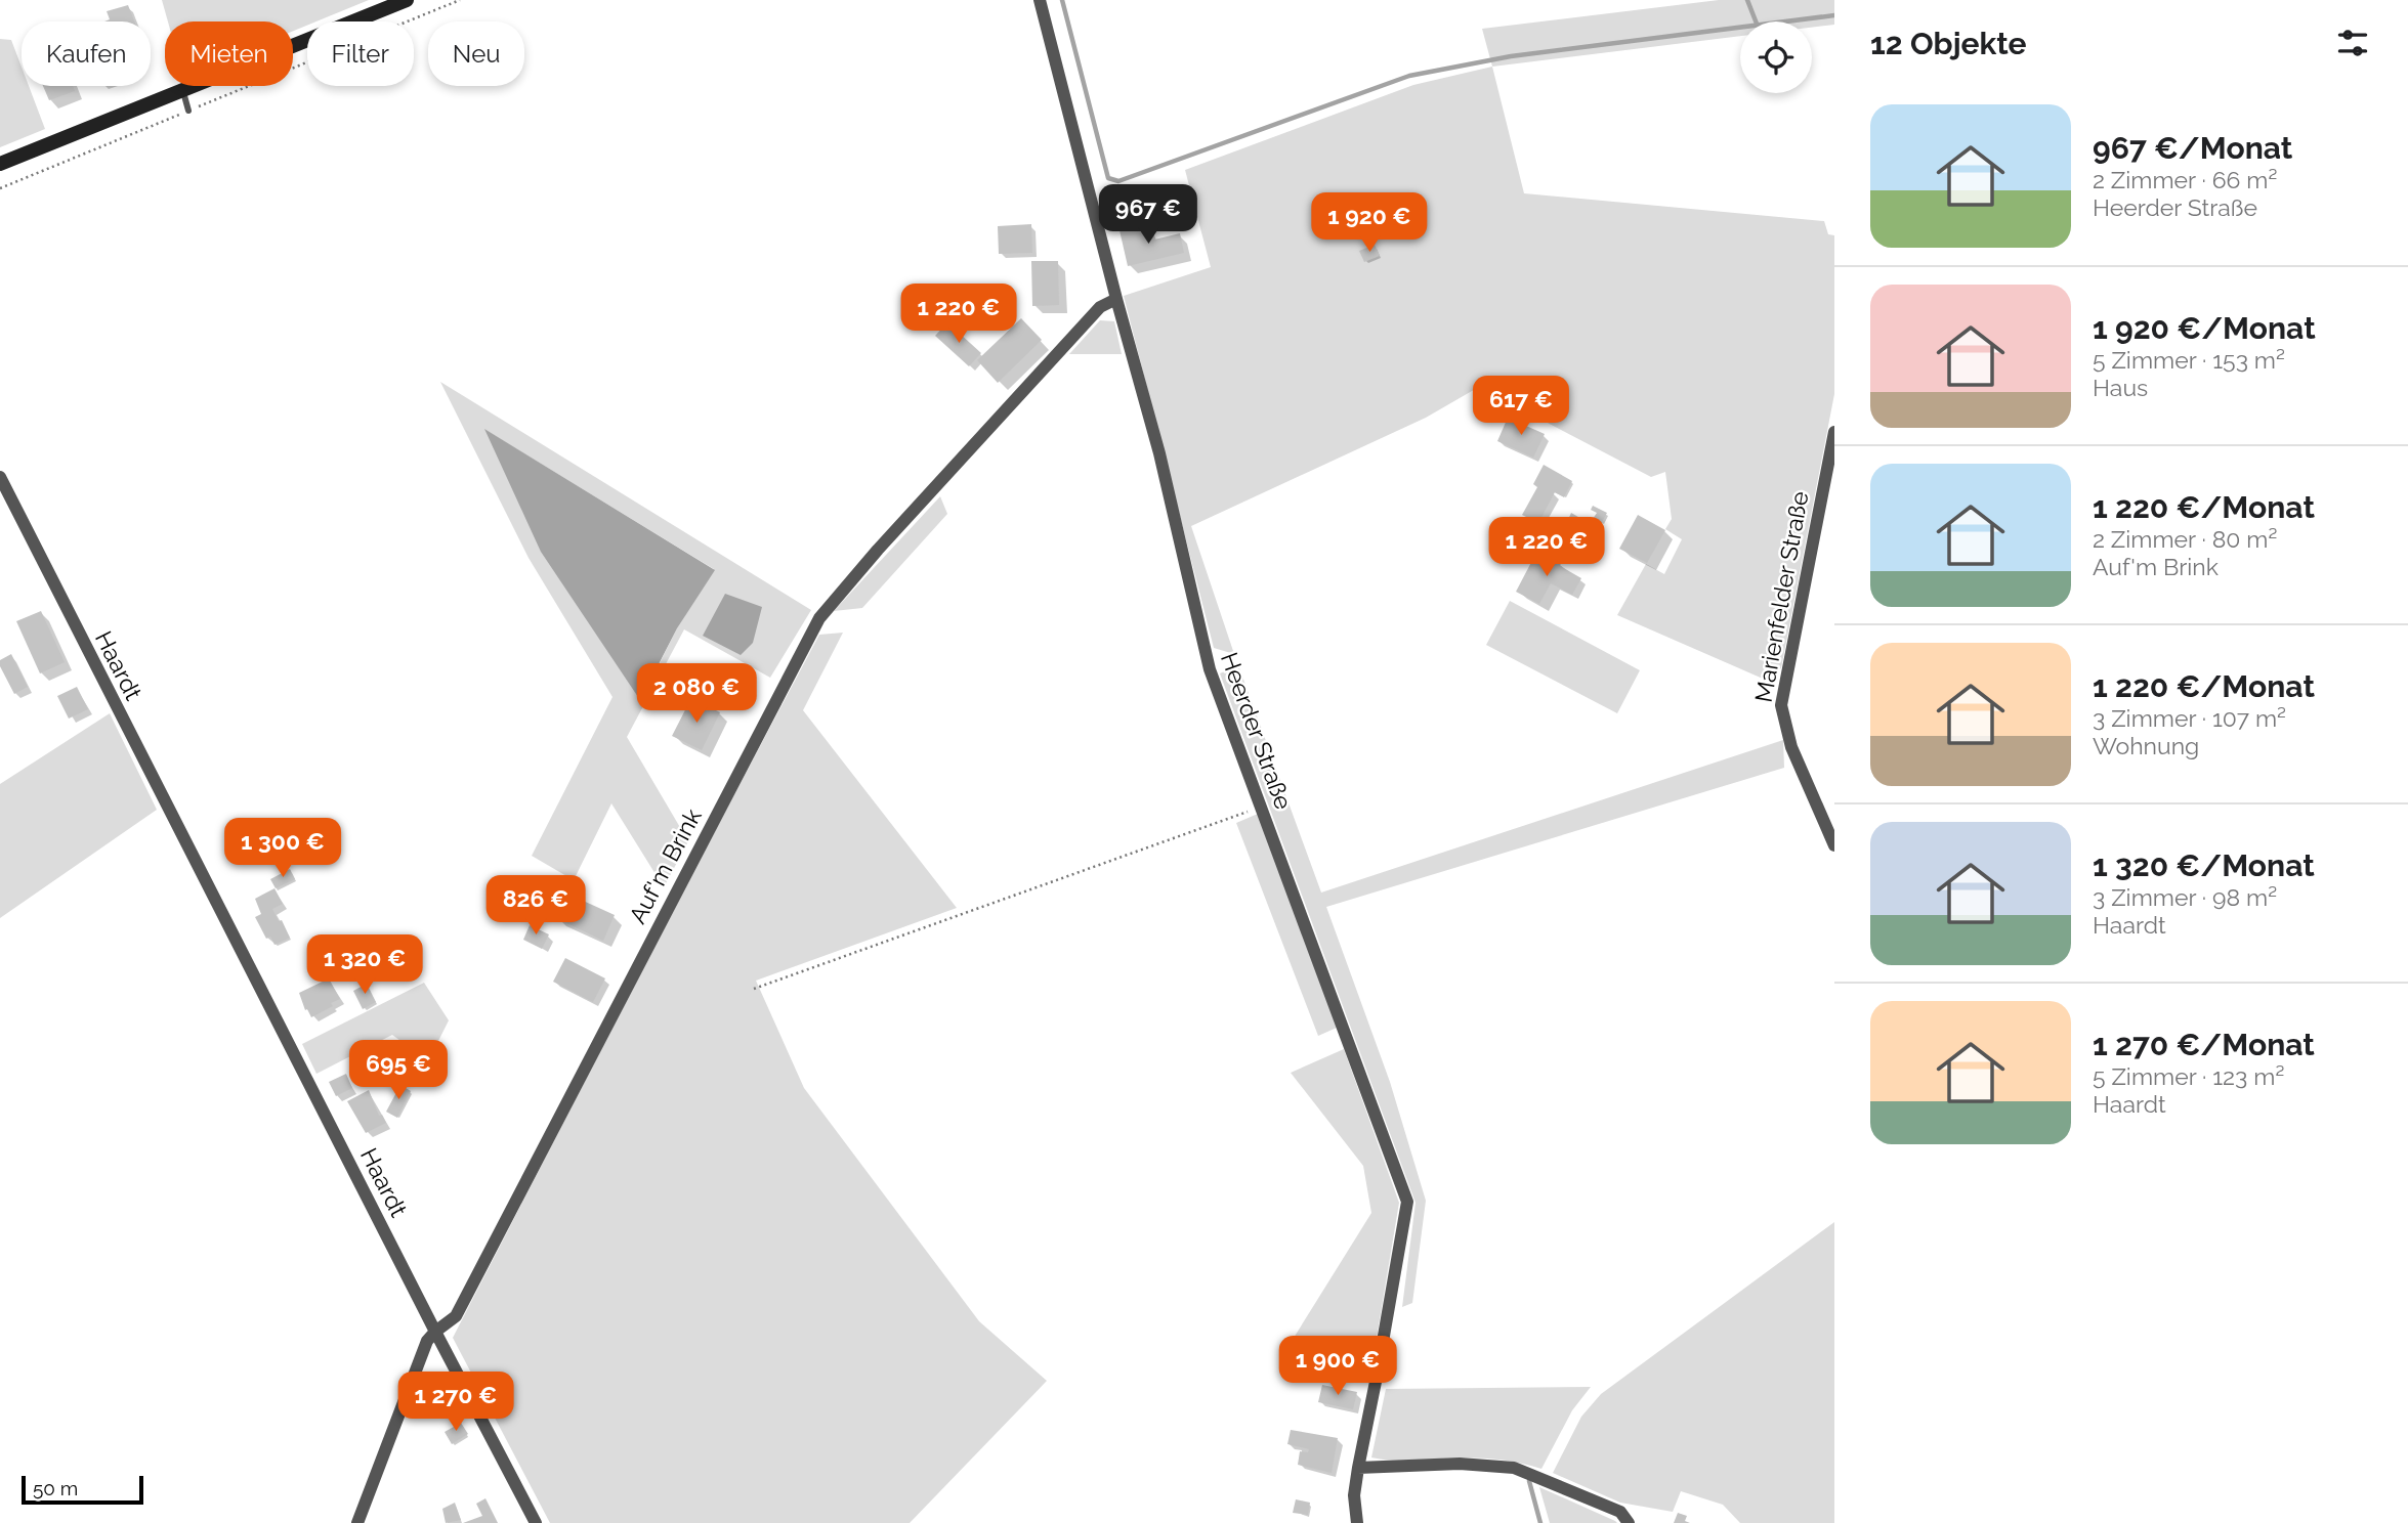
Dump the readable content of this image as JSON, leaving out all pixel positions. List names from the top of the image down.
{
  "streets": {
    "street": [
      "Marienfelder Straße",
      "Haardt",
      "Heerder Straße",
      "Auf'm Brink"
    ]
  },
  "crossings": [
    ["Haardt", "Auf'm Brink"],
    ["Heerder Straße", "Auf'm Brink"]
  ],
  "scale_bar": "50 m",
  "page": {
    "heading": "12 Objekte",
    "chip": [
      "Kaufen",
      "Mieten",
      "Filter",
      "Neu"
    ],
    "list": [
      {
        "name": "967 €/Monat",
        "note": "2 Zimmer · 66 m² · Heerder Straße"
      },
      {
        "name": "1 920 €/Monat",
        "note": "5 Zimmer · 153 m² · Haus"
      },
      {
        "name": "1 220 €/Monat",
        "note": "2 Zimmer · 80 m² · Auf'm Brink"
      },
      {
        "name": "1 220 €/Monat",
        "note": "3 Zimmer · 107 m² · Wohnung"
      },
      {
        "name": "1 320 €/Monat",
        "note": "3 Zimmer · 98 m² · Haardt"
      },
      {
        "name": "1 270 €/Monat",
        "note": "5 Zimmer · 123 m² · Haardt"
      }
    ],
    "price": [
      "967 €",
      "1 920 €",
      "1 220 €",
      "617 €",
      "1 220 €",
      "2 080 €",
      "1 300 €",
      "826 €",
      "1 320 €",
      "695 €",
      "1 900 €",
      "1 270 €"
    ],
    "scale": "50 m"
  }
}
